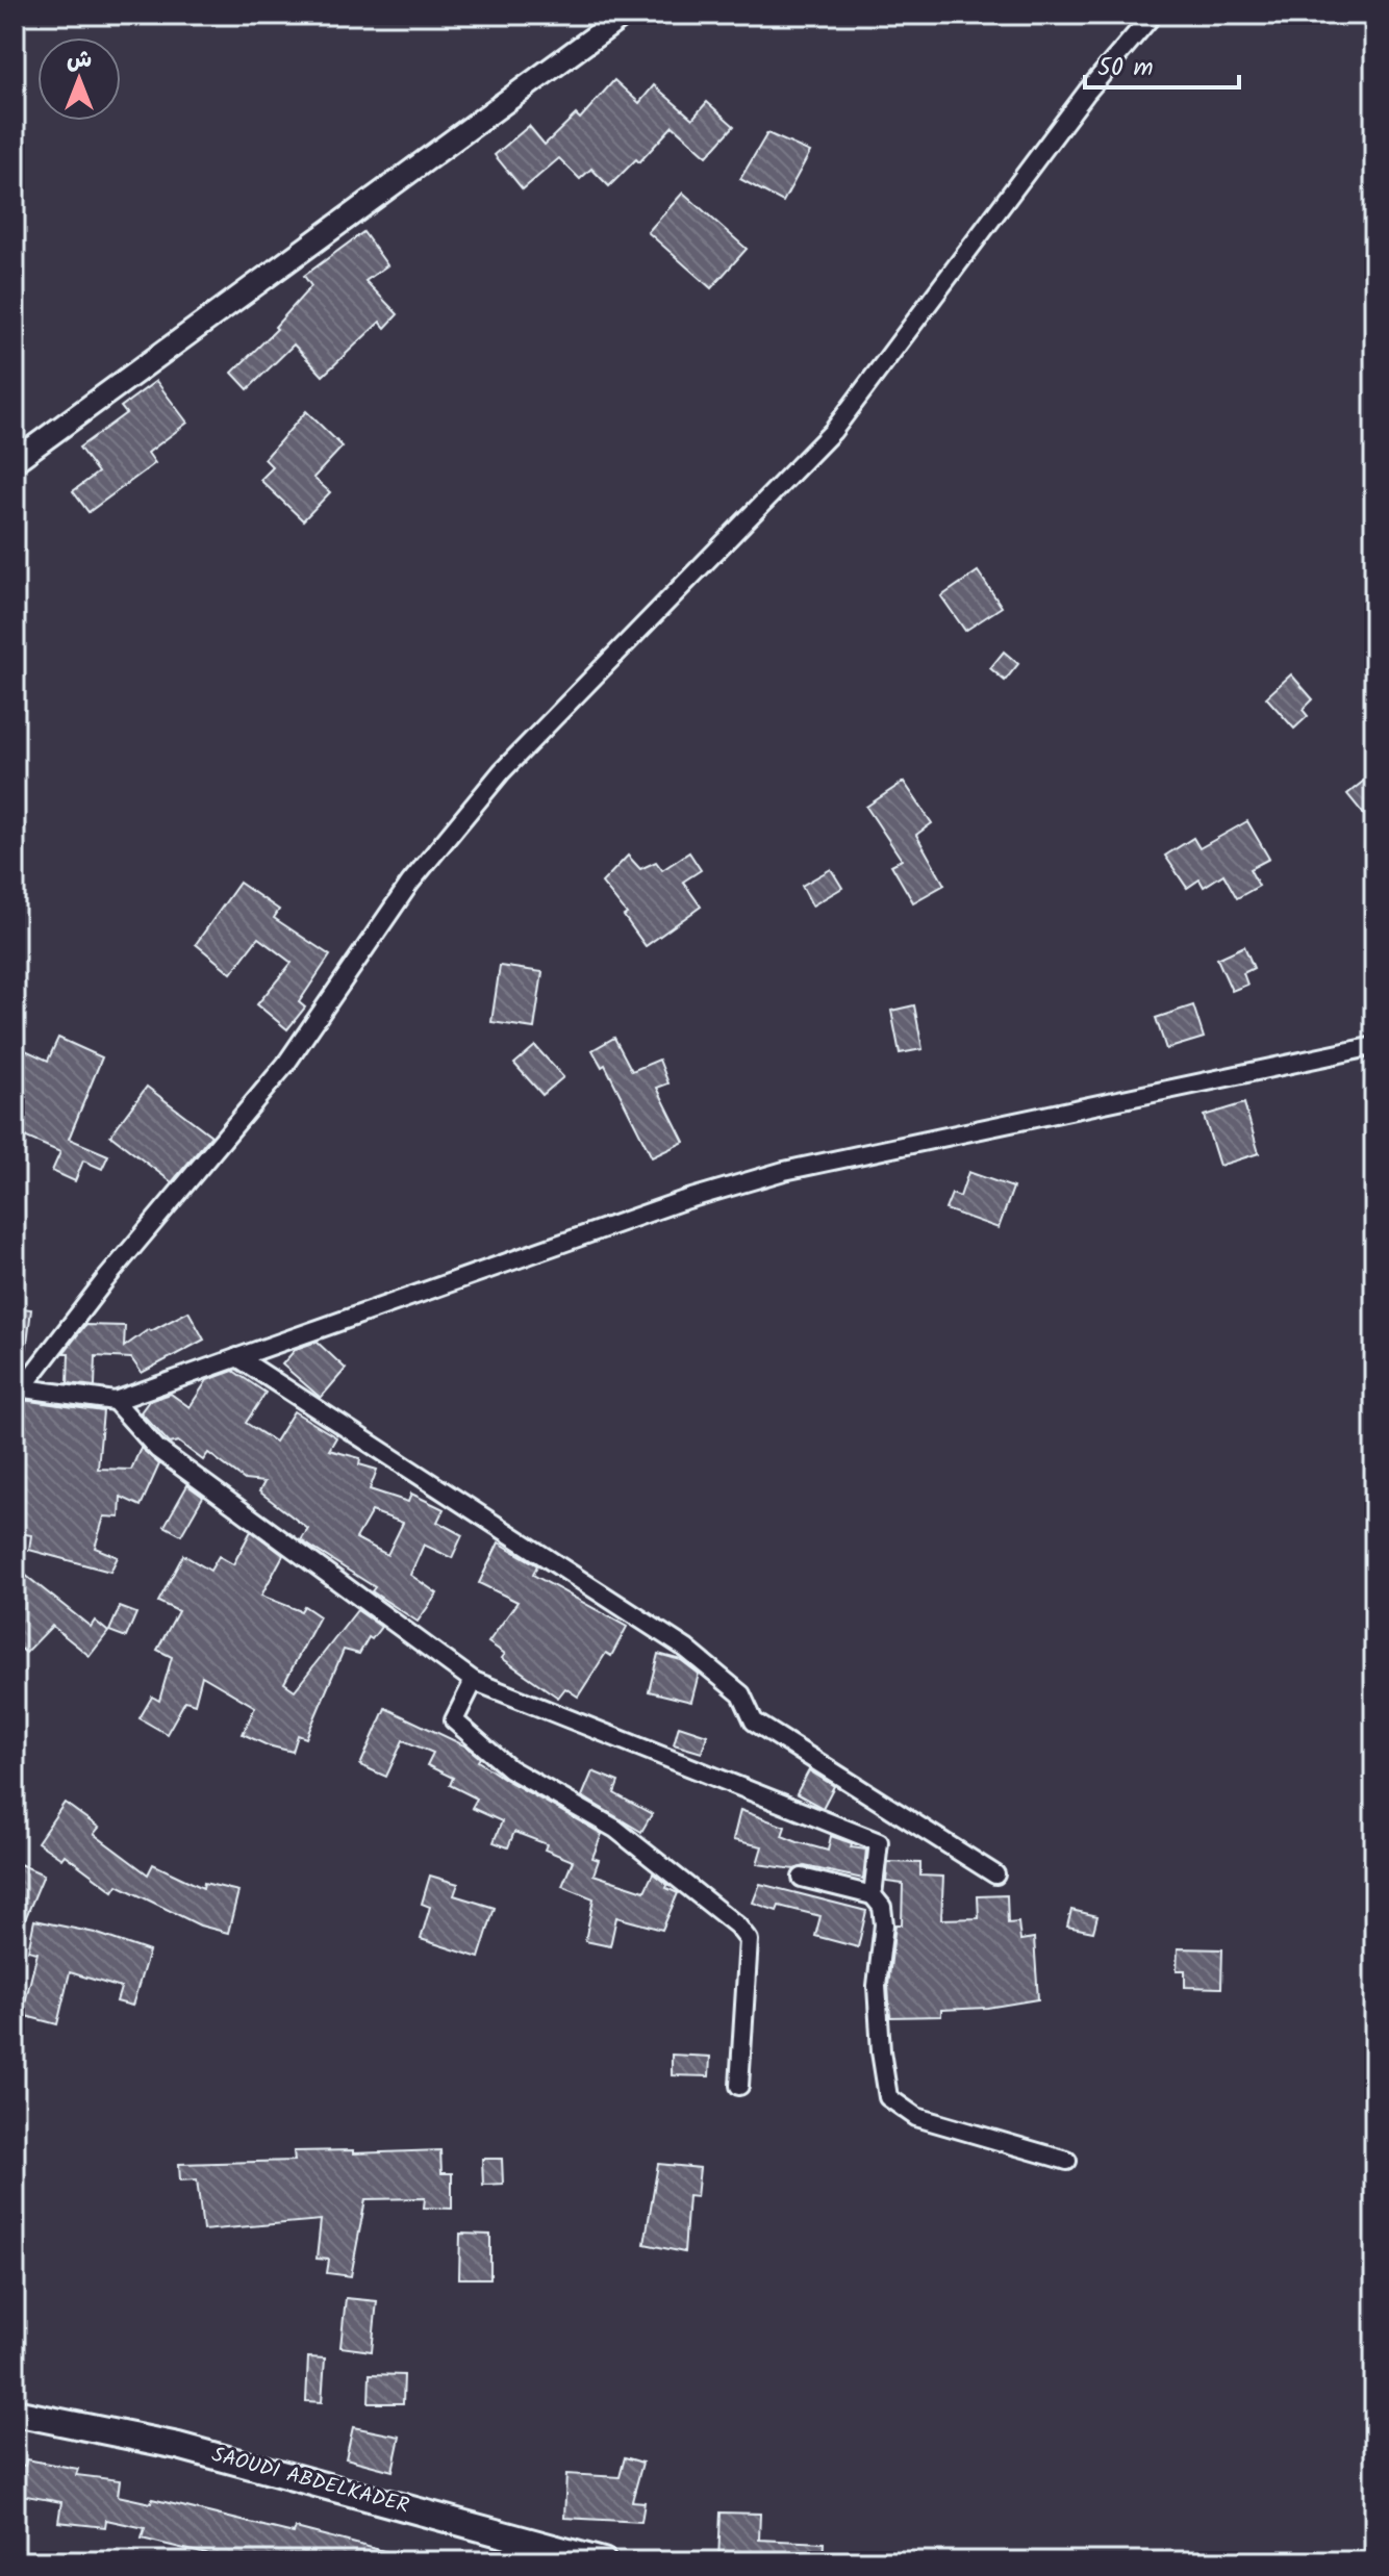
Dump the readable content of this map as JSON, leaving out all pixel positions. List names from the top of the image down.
{
  "streets": {
    "main road": ["SAOUDI ABDELKADER"]
  },
  "scale_bar": "50 m",
  "north": "top"
}
